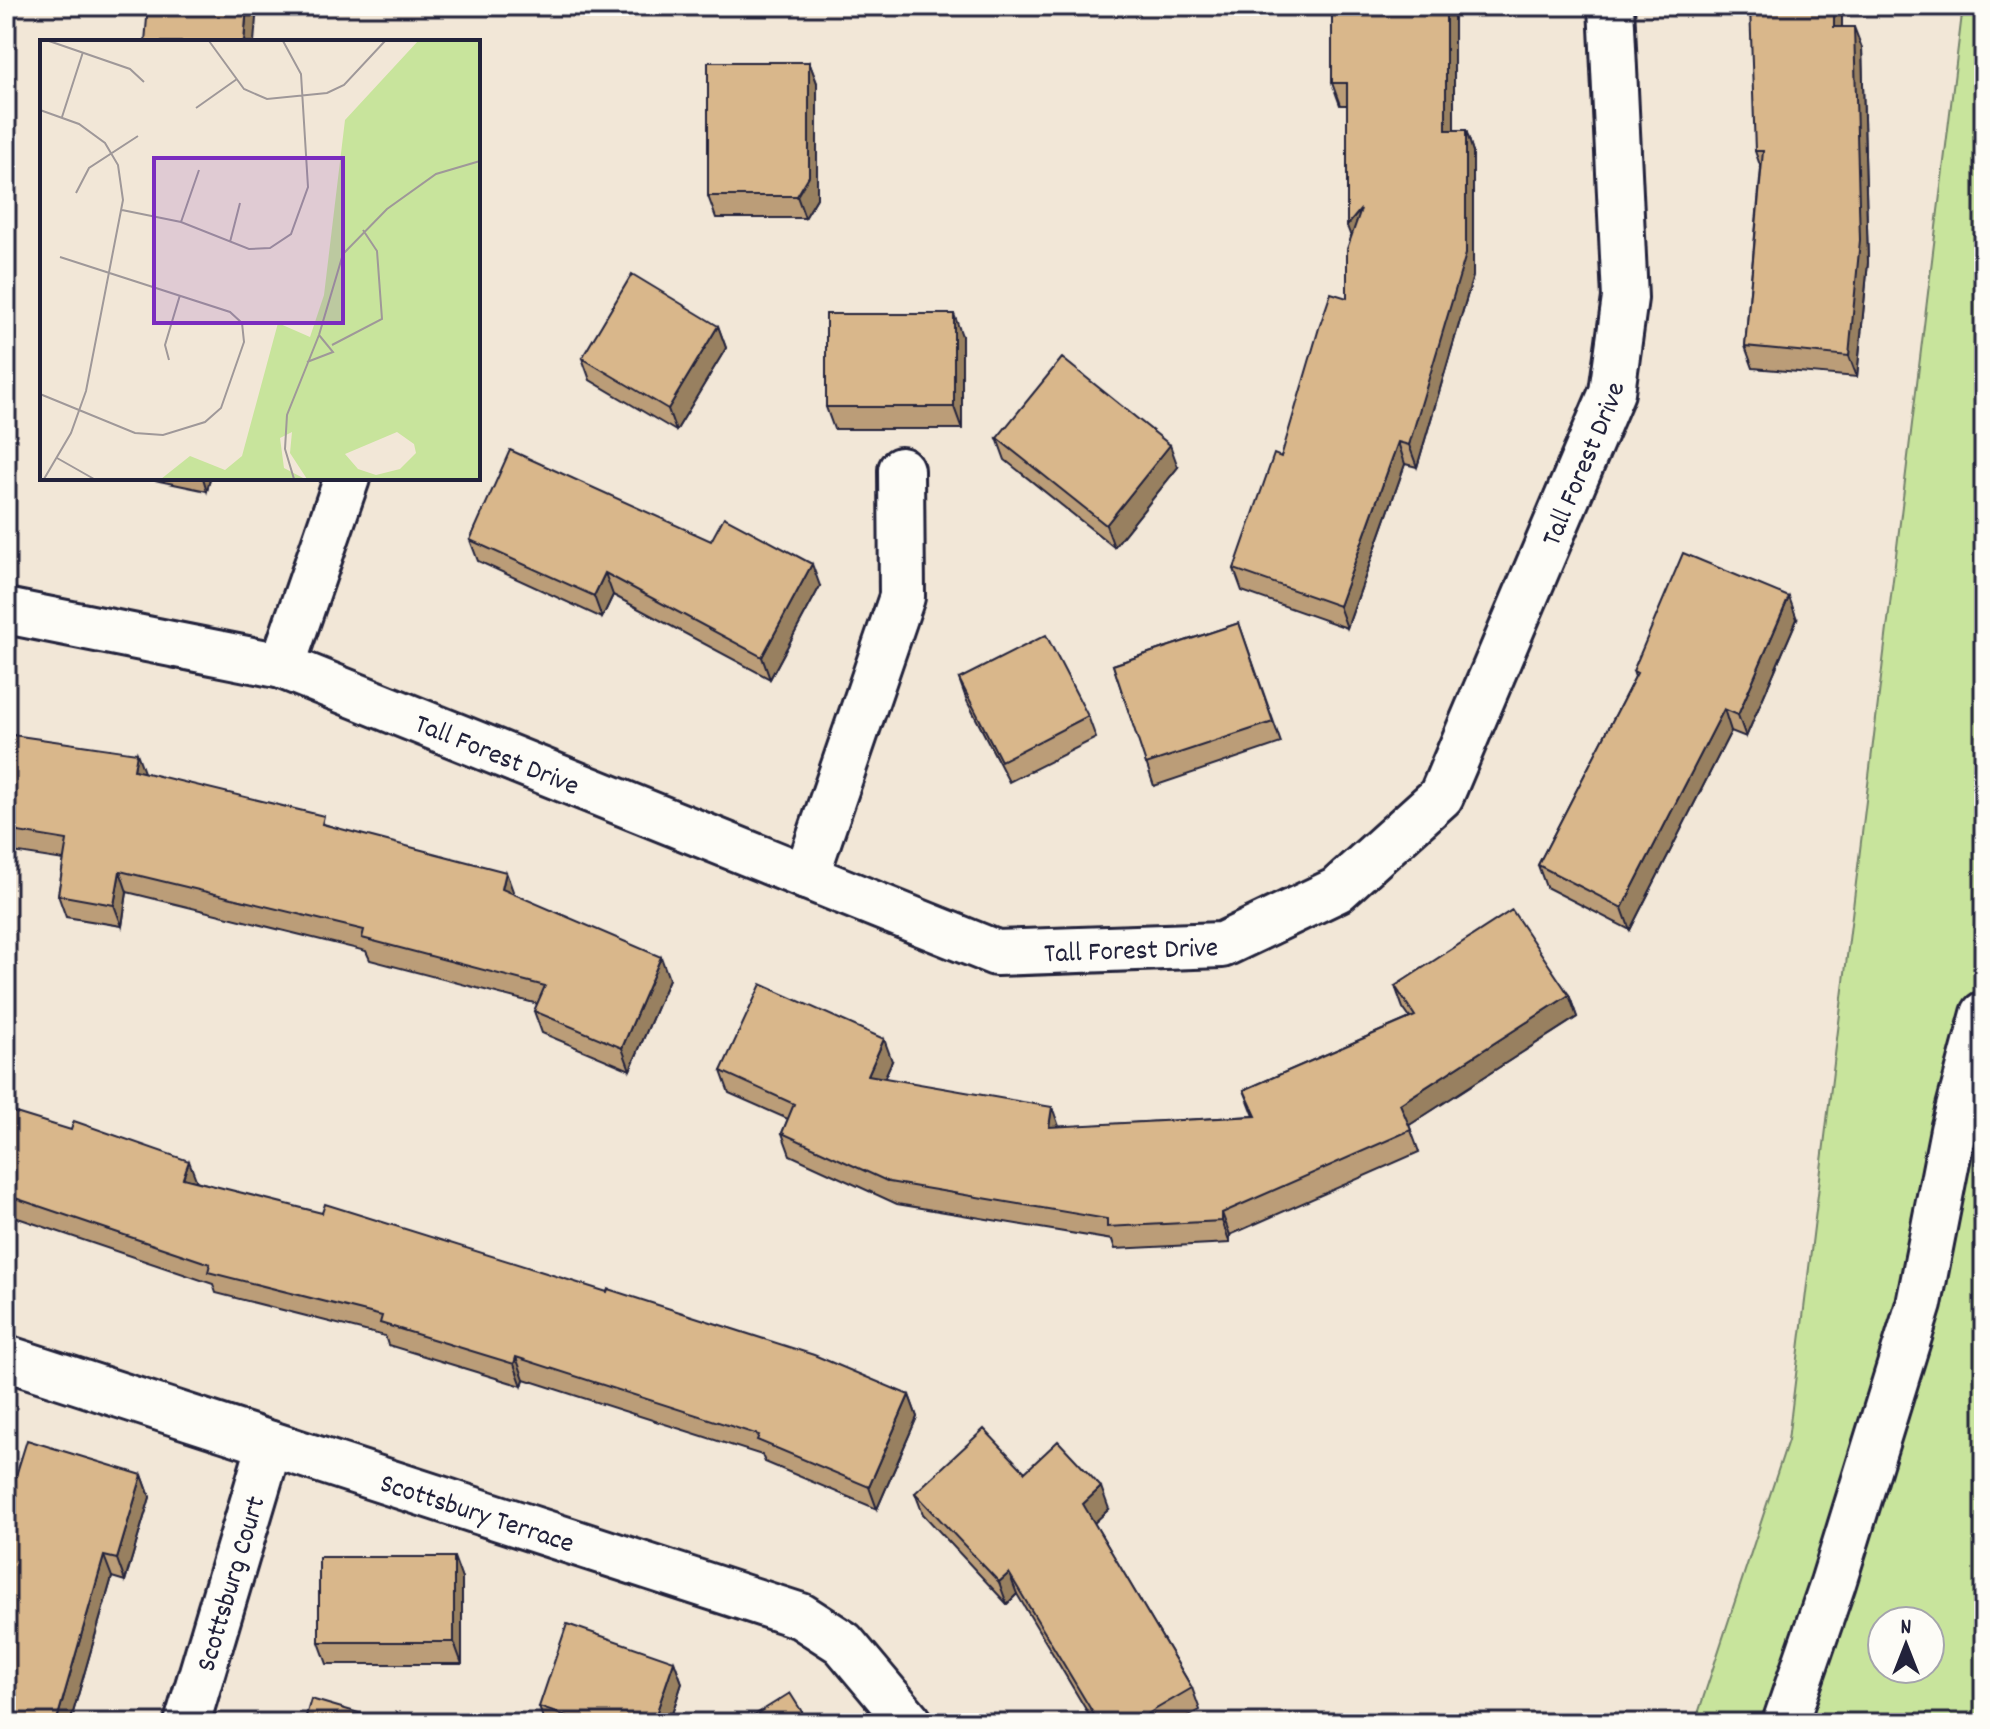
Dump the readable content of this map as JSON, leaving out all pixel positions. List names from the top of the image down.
{
  "streets": {
    "street": ["Tall Forest Drive", "Scottsbury Terrace", "Scottsburg Court"]
  },
  "crossings": [
    ["Scottsbury Terrace", "Scottsburg Court"]
  ],
  "north": "top"
}
